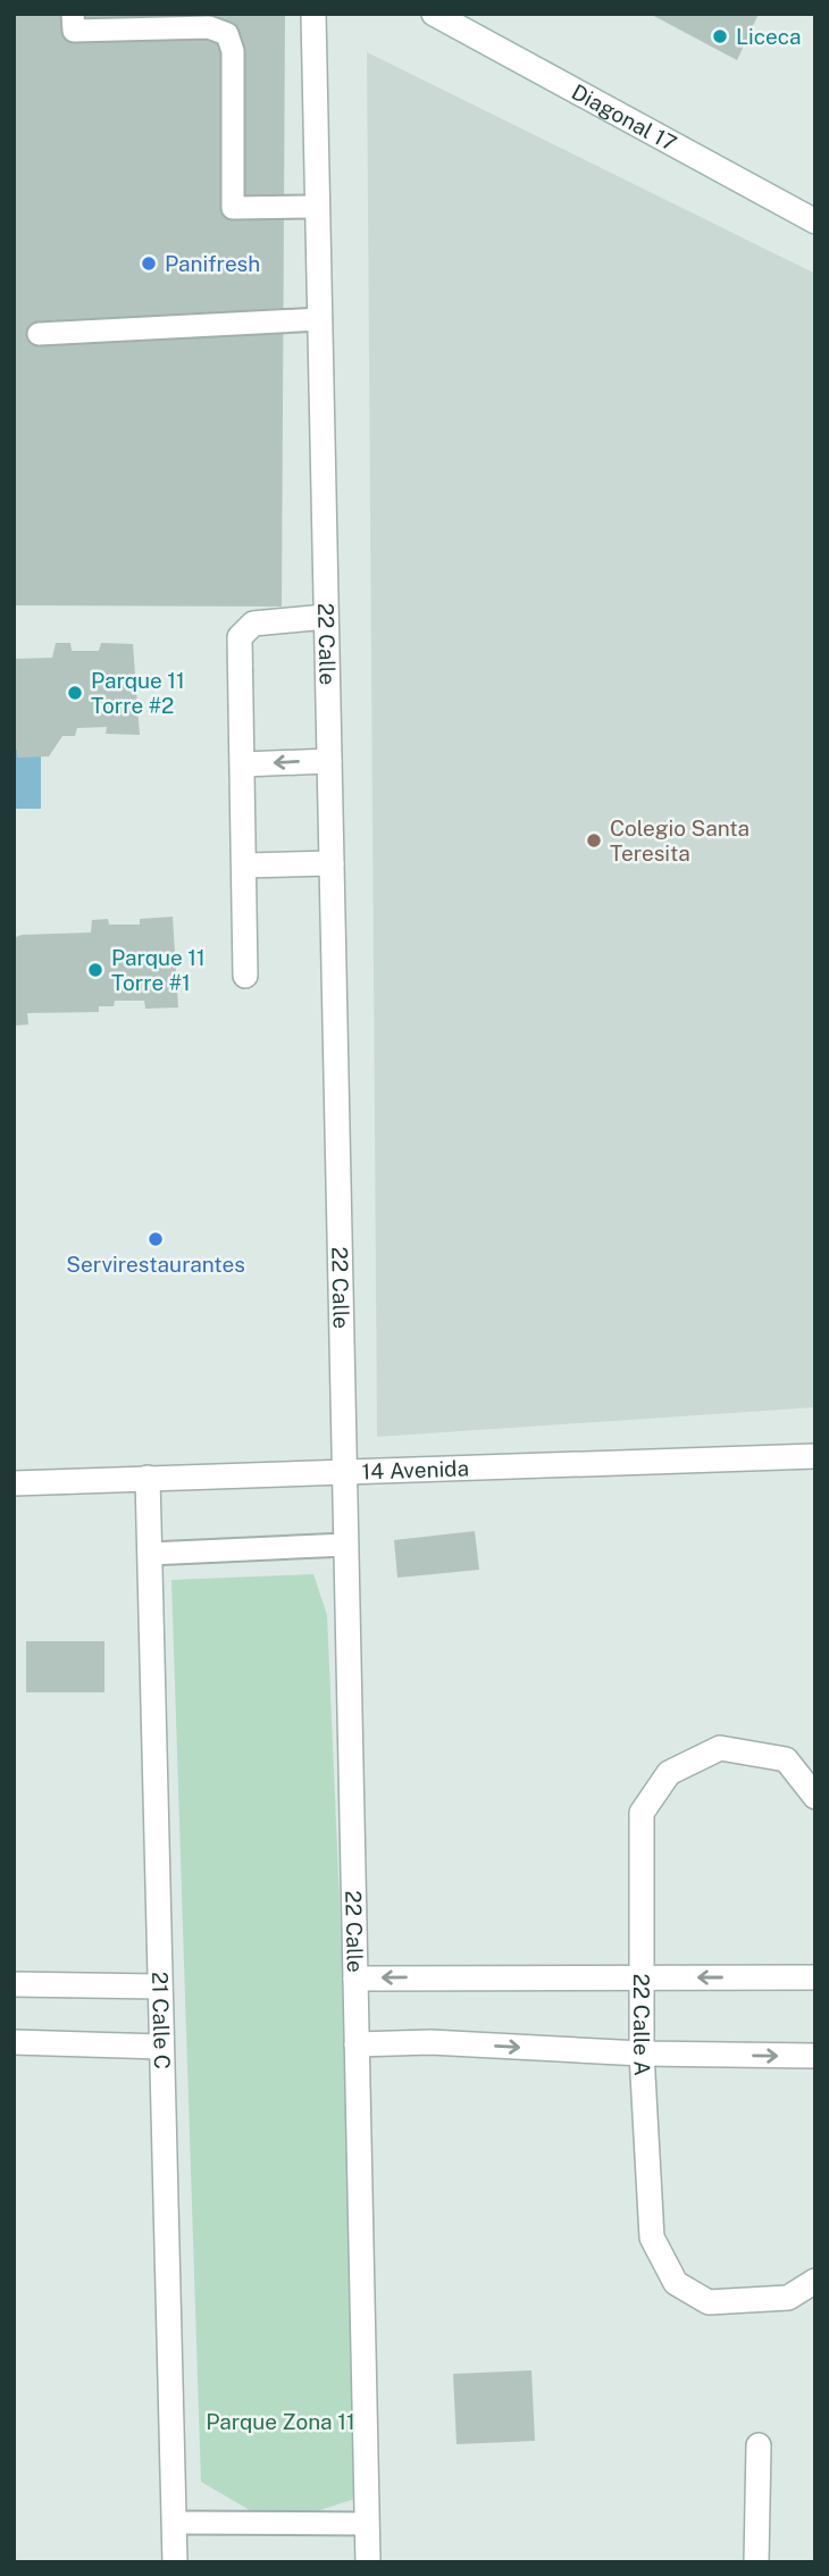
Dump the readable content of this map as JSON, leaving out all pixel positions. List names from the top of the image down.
{
  "streets": {
    "street": [
      "Diagonal 17",
      "22 Calle",
      "14 Avenida",
      "21 Calle C",
      "22 Calle A"
    ]
  },
  "crossings": [
    ["22 Calle", "14 Avenida"],
    ["14 Avenida", "21 Calle C"]
  ],
  "parks": ["Parque Zona 11"],
  "places": [
    "Liceca",
    "Panifresh",
    "Parque 11 Torre #2",
    "Colegio Santa Teresita",
    "Parque 11 Torre #1",
    "Servirestaurantes"
  ]
}
